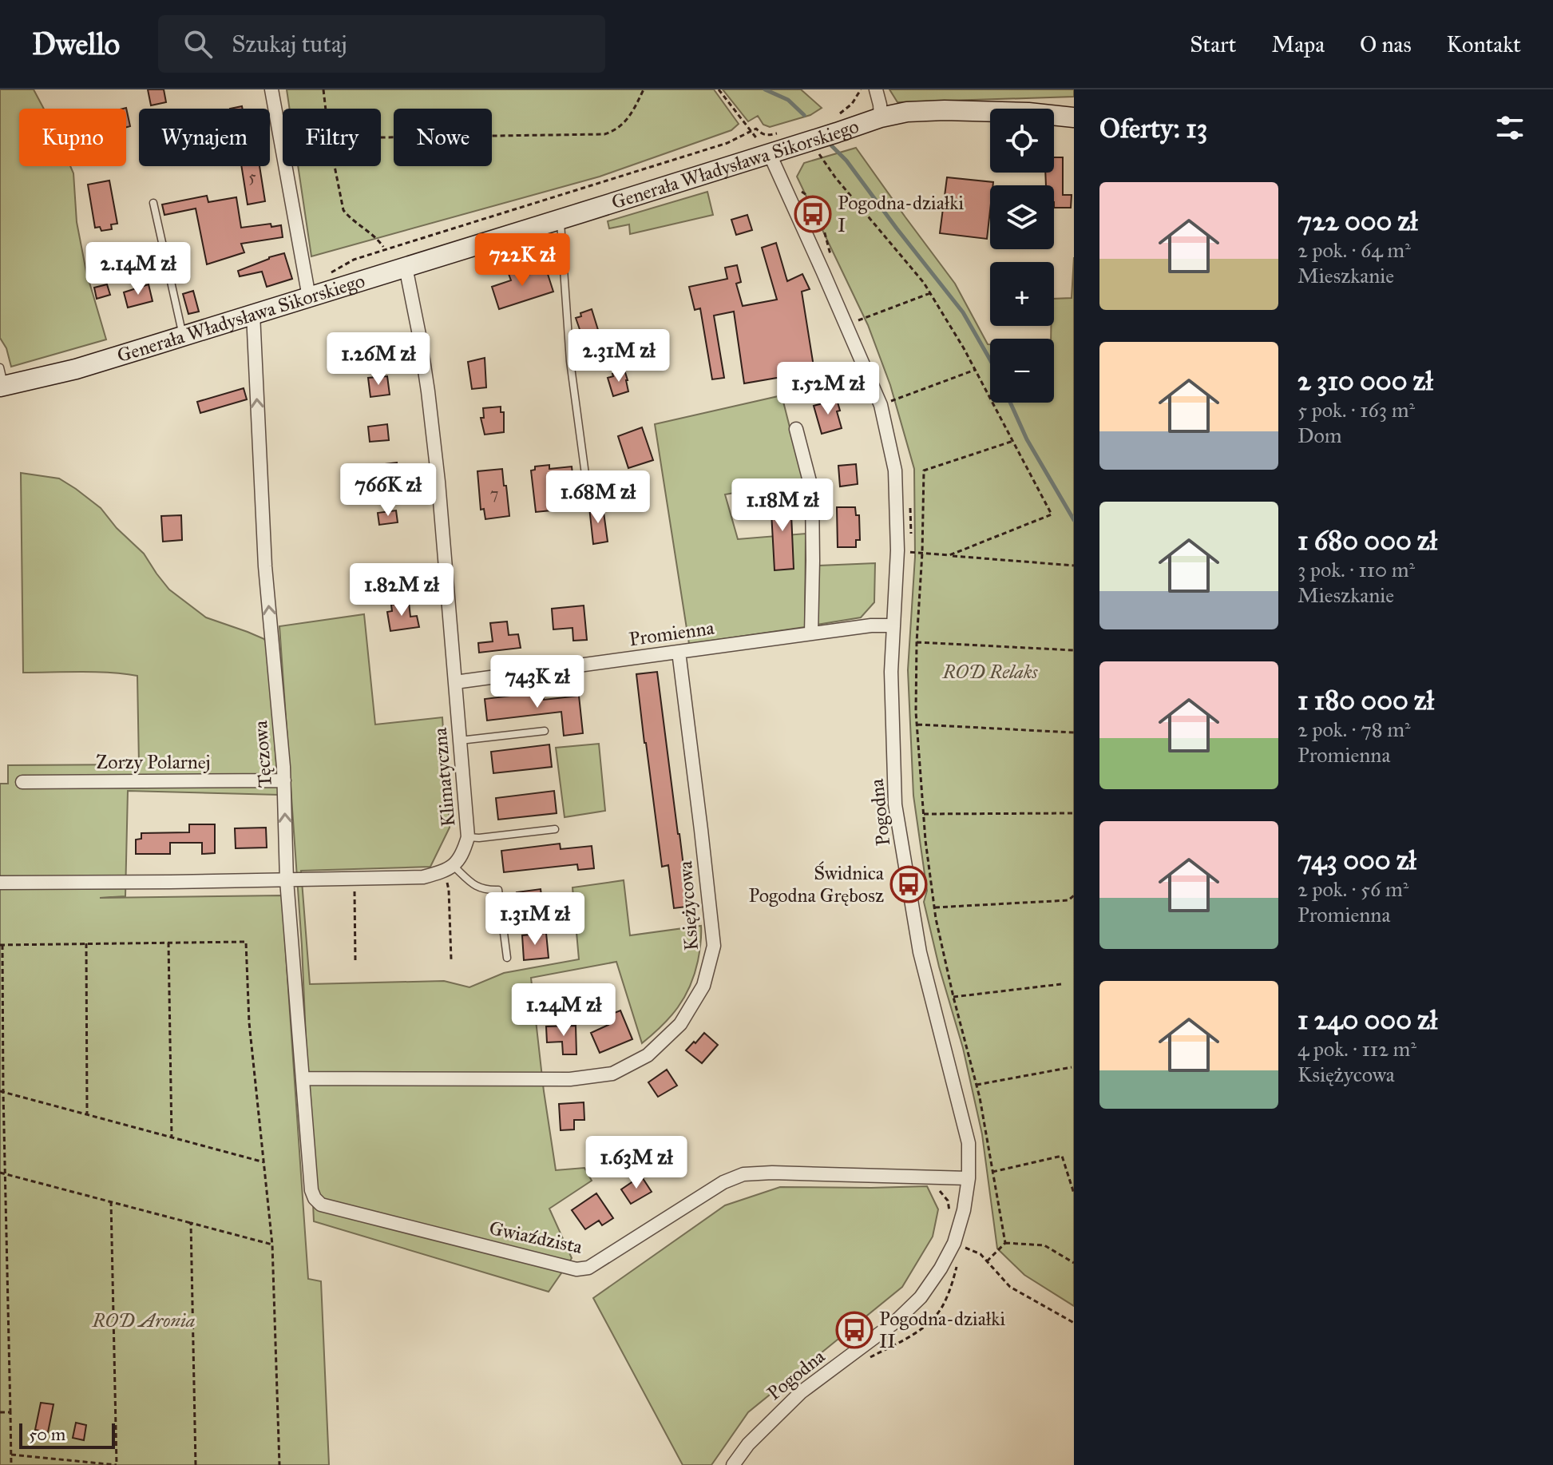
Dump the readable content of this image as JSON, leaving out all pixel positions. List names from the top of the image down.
{
  "streets": {
    "street": [
      "Generała Władysława Sikorskiego",
      "Promienna",
      "Tęczowa",
      "Zorzy Polarnej",
      "Klimatyczna",
      "Pogodna",
      "Księżycowa",
      "Gwiaździsta"
    ]
  },
  "crossings": [
    ["Generała Władysława Sikorskiego", "Tęczowa"],
    ["Generała Władysława Sikorskiego", "Klimatyczna"],
    ["Generała Władysława Sikorskiego", "Pogodna"],
    ["Promienna", "Klimatyczna"],
    ["Promienna", "Pogodna"],
    ["Promienna", "Księżycowa"],
    ["Tęczowa", "Zorzy Polarnej"],
    ["Tęczowa", "Księżycowa"],
    ["Tęczowa", "Gwiaździsta"],
    ["Pogodna", "Gwiaździsta"]
  ],
  "one_way": ["Tęczowa"],
  "parks": ["ROD Relaks", "ROD Aronia"],
  "places": {
    "bus stop": ["Pogodna-działki I", "Świdnica Pogodna Grębosz", "Pogodna-działki II"]
  },
  "house_numbers": ["5", "7"],
  "scale_bar": "50 m",
  "page": {
    "header": "Dwello",
    "search": "Szukaj tutaj",
    "nav": [
      "Start",
      "Mapa",
      "O nas",
      "Kontakt"
    ],
    "heading": "Oferty: 13",
    "map_buttons": ["+", "−"],
    "chip": [
      "Kupno",
      "Wynajem",
      "Filtry",
      "Nowe"
    ],
    "list": [
      {
        "name": "722 000 zł",
        "note": "2 pok. · 64 m² · Mieszkanie"
      },
      {
        "name": "2 310 000 zł",
        "note": "5 pok. · 163 m² · Dom"
      },
      {
        "name": "1 680 000 zł",
        "note": "3 pok. · 110 m² · Mieszkanie"
      },
      {
        "name": "1 180 000 zł",
        "note": "2 pok. · 78 m² · Promienna"
      },
      {
        "name": "743 000 zł",
        "note": "2 pok. · 56 m² · Promienna"
      },
      {
        "name": "1 240 000 zł",
        "note": "4 pok. · 112 m² · Księżycowa"
      }
    ],
    "price": [
      "722K zł",
      "2.14M zł",
      "2.31M zł",
      "1.26M zł",
      "1.52M zł",
      "766K zł",
      "1.68M zł",
      "1.18M zł",
      "1.82M zł",
      "743K zł",
      "1.31M zł",
      "1.24M zł",
      "1.63M zł"
    ],
    "scale": "50 m"
  }
}
